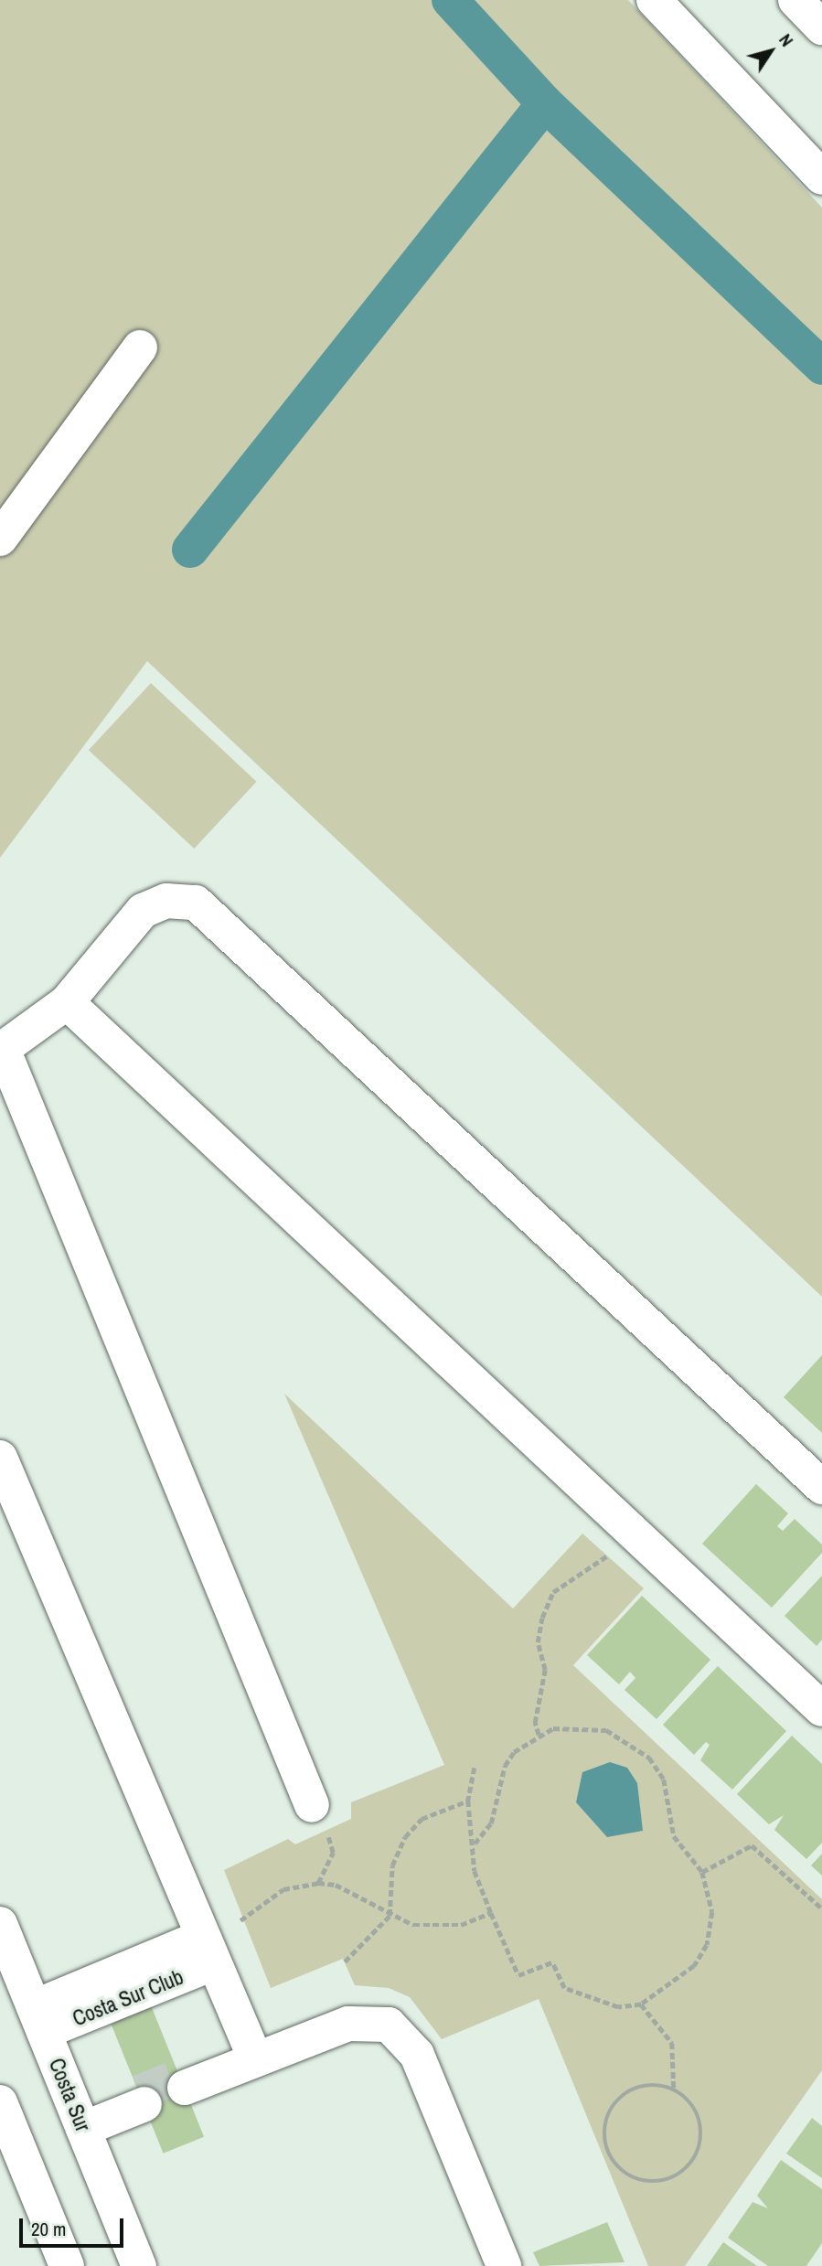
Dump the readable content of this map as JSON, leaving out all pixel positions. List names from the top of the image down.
{
  "streets": {
    "main road": ["Costa Sur Club", "Costa Sur"]
  },
  "crossings": [
    ["Costa Sur Club", "Costa Sur"]
  ],
  "scale_bar": "20 m",
  "north": "top right"
}
